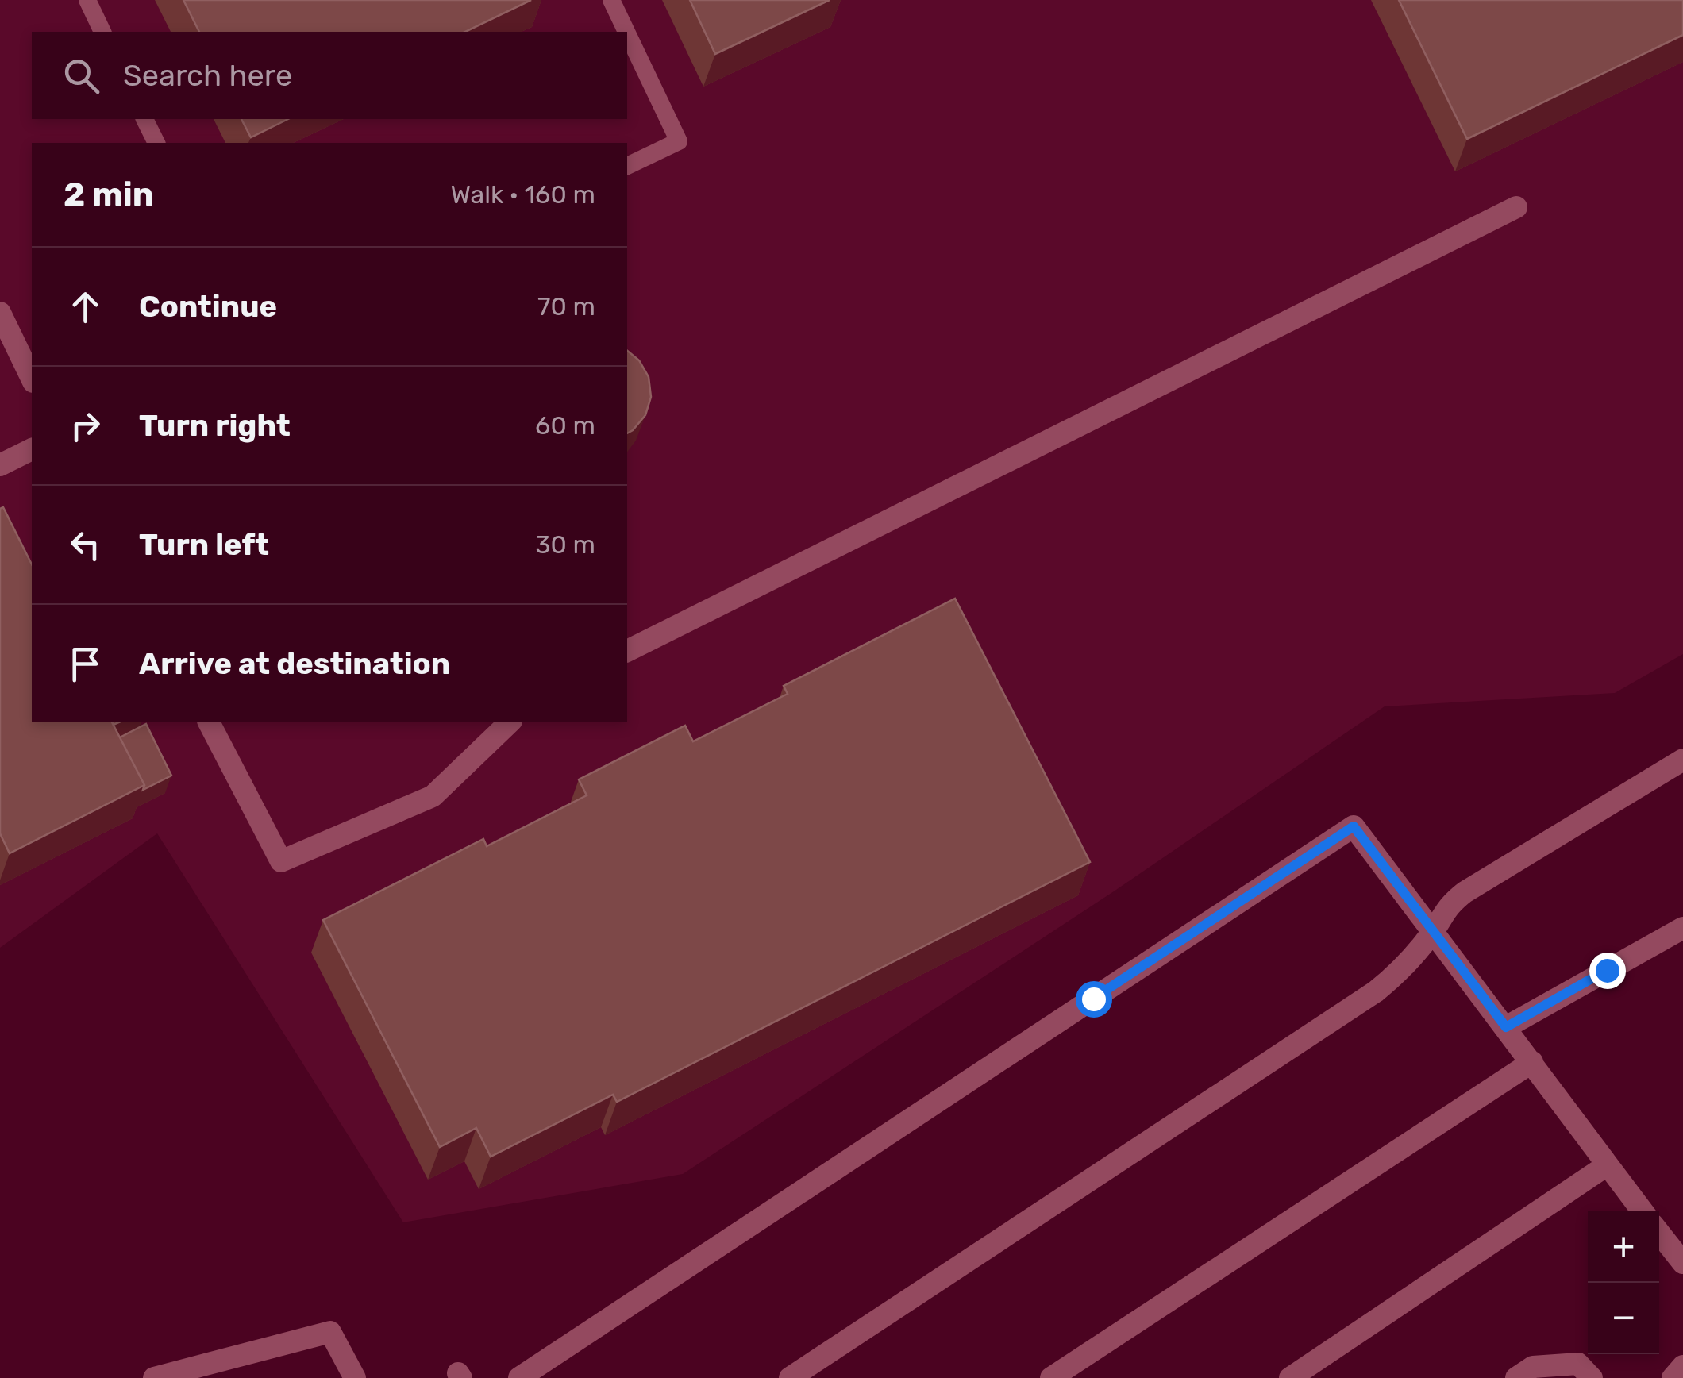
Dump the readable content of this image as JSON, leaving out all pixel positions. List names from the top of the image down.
{
  "page": {
    "search": "Search here",
    "heading": ["2 min", "Walk · 160 m"],
    "list": [
      ["Continue", "70 m"],
      ["Turn right", "60 m"],
      ["Turn left", "30 m"],
      "Arrive at destination"
    ],
    "map_buttons": ["+", "−"]
  }
}
